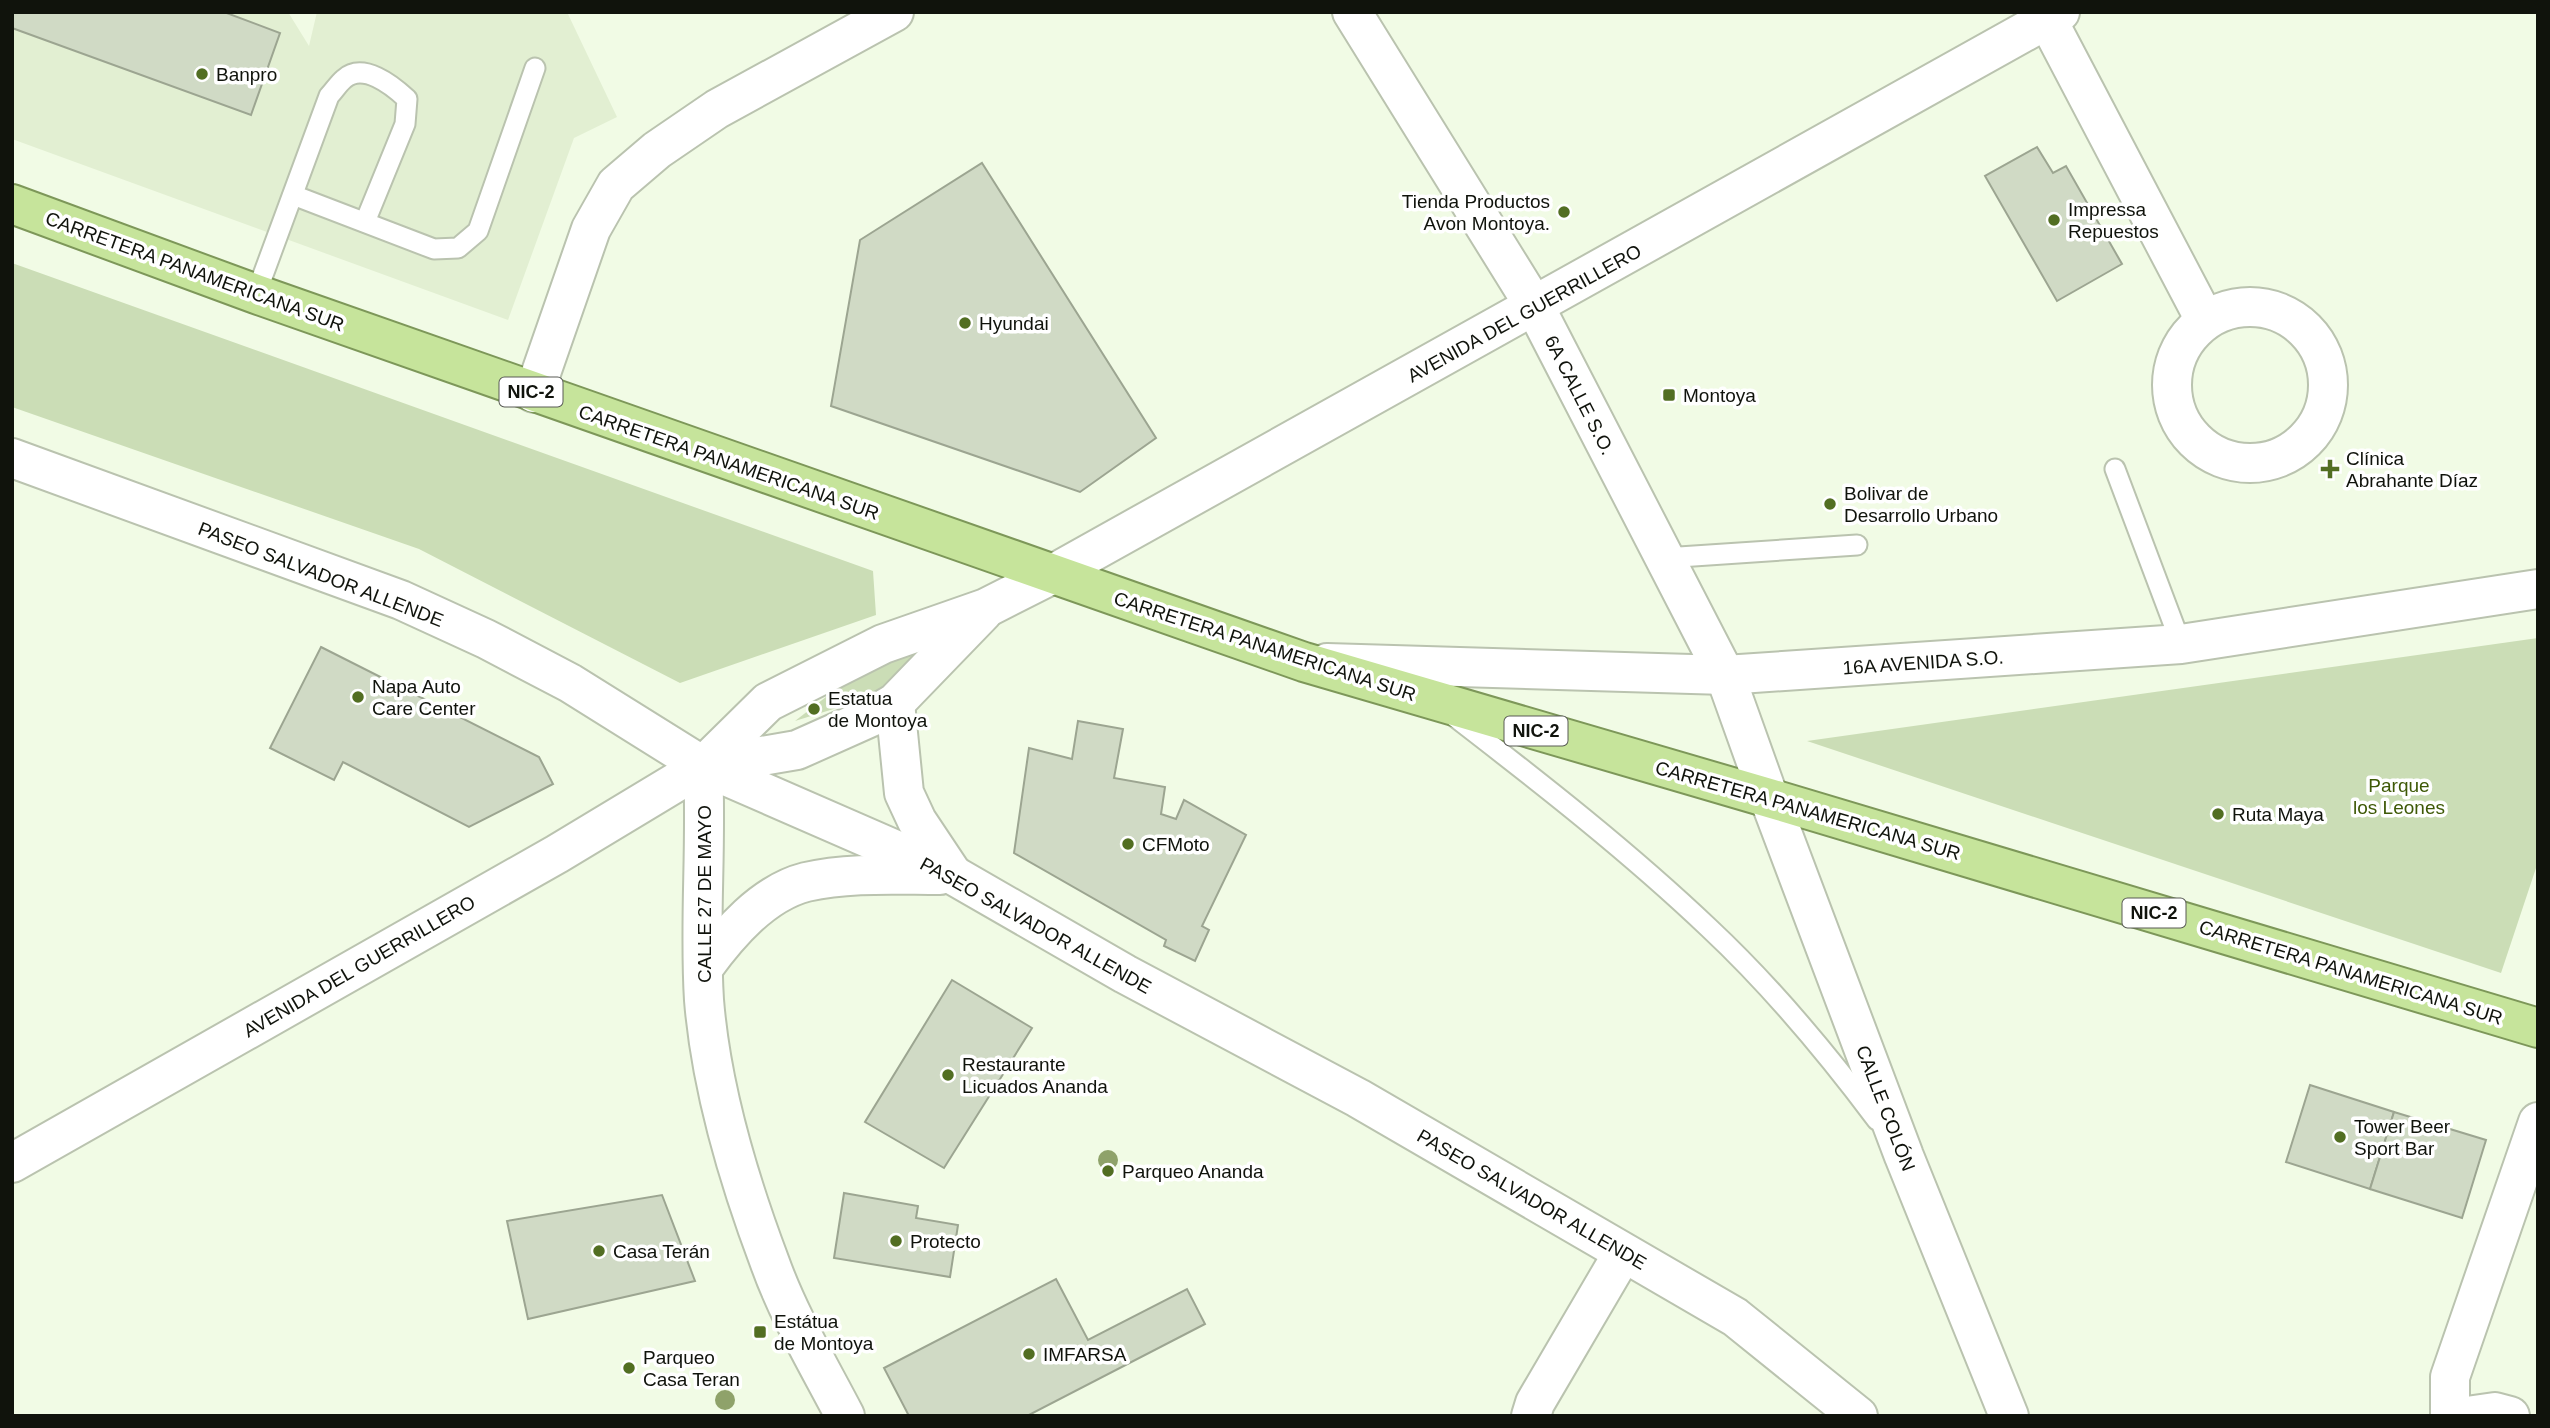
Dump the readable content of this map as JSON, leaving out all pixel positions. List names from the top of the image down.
{
  "streets": {
    "highway": ["CARRETERA PANAMERICANA SUR", "NIC-2"],
    "street": [
      "AVENIDA DEL GUERRILLERO",
      "6A CALLE S.O.",
      "PASEO SALVADOR ALLENDE",
      "16A AVENIDA S.O.",
      "CALLE 27 DE MAYO",
      "CALLE COLÓN"
    ]
  },
  "crossings": [
    ["CARRETERA PANAMERICANA SUR", "AVENIDA DEL GUERRILLERO"],
    ["CARRETERA PANAMERICANA SUR", "6A CALLE S.O."],
    ["CARRETERA PANAMERICANA SUR", "16A AVENIDA S.O."],
    ["CARRETERA PANAMERICANA SUR", "CALLE COLÓN"],
    ["AVENIDA DEL GUERRILLERO", "6A CALLE S.O."],
    ["AVENIDA DEL GUERRILLERO", "PASEO SALVADOR ALLENDE"],
    ["AVENIDA DEL GUERRILLERO", "CALLE 27 DE MAYO"],
    ["6A CALLE S.O.", "16A AVENIDA S.O."],
    ["6A CALLE S.O.", "CALLE COLÓN"],
    ["PASEO SALVADOR ALLENDE", "CALLE 27 DE MAYO"]
  ],
  "parks": ["Parque los Leones"],
  "places": {
    "other": [
      "Banpro",
      "Tienda Productos Avon Montoya.",
      "Impressa Repuestos",
      "Hyundai",
      "Bolivar de Desarrollo Urbano",
      "Napa Auto Care Center",
      "Estatua de Montoya",
      "Ruta Maya",
      "CFMoto",
      "Restaurante Licuados Ananda",
      "Tower Beer Sport Bar",
      "Parqueo Ananda",
      "Protecto",
      "Casa Terán",
      "IMFARSA",
      "Parqueo Casa Teran"
    ],
    "transit": ["Montoya", "Estátua de Montoya"],
    "health": ["Clínica Abrahante Díaz"]
  }
}
